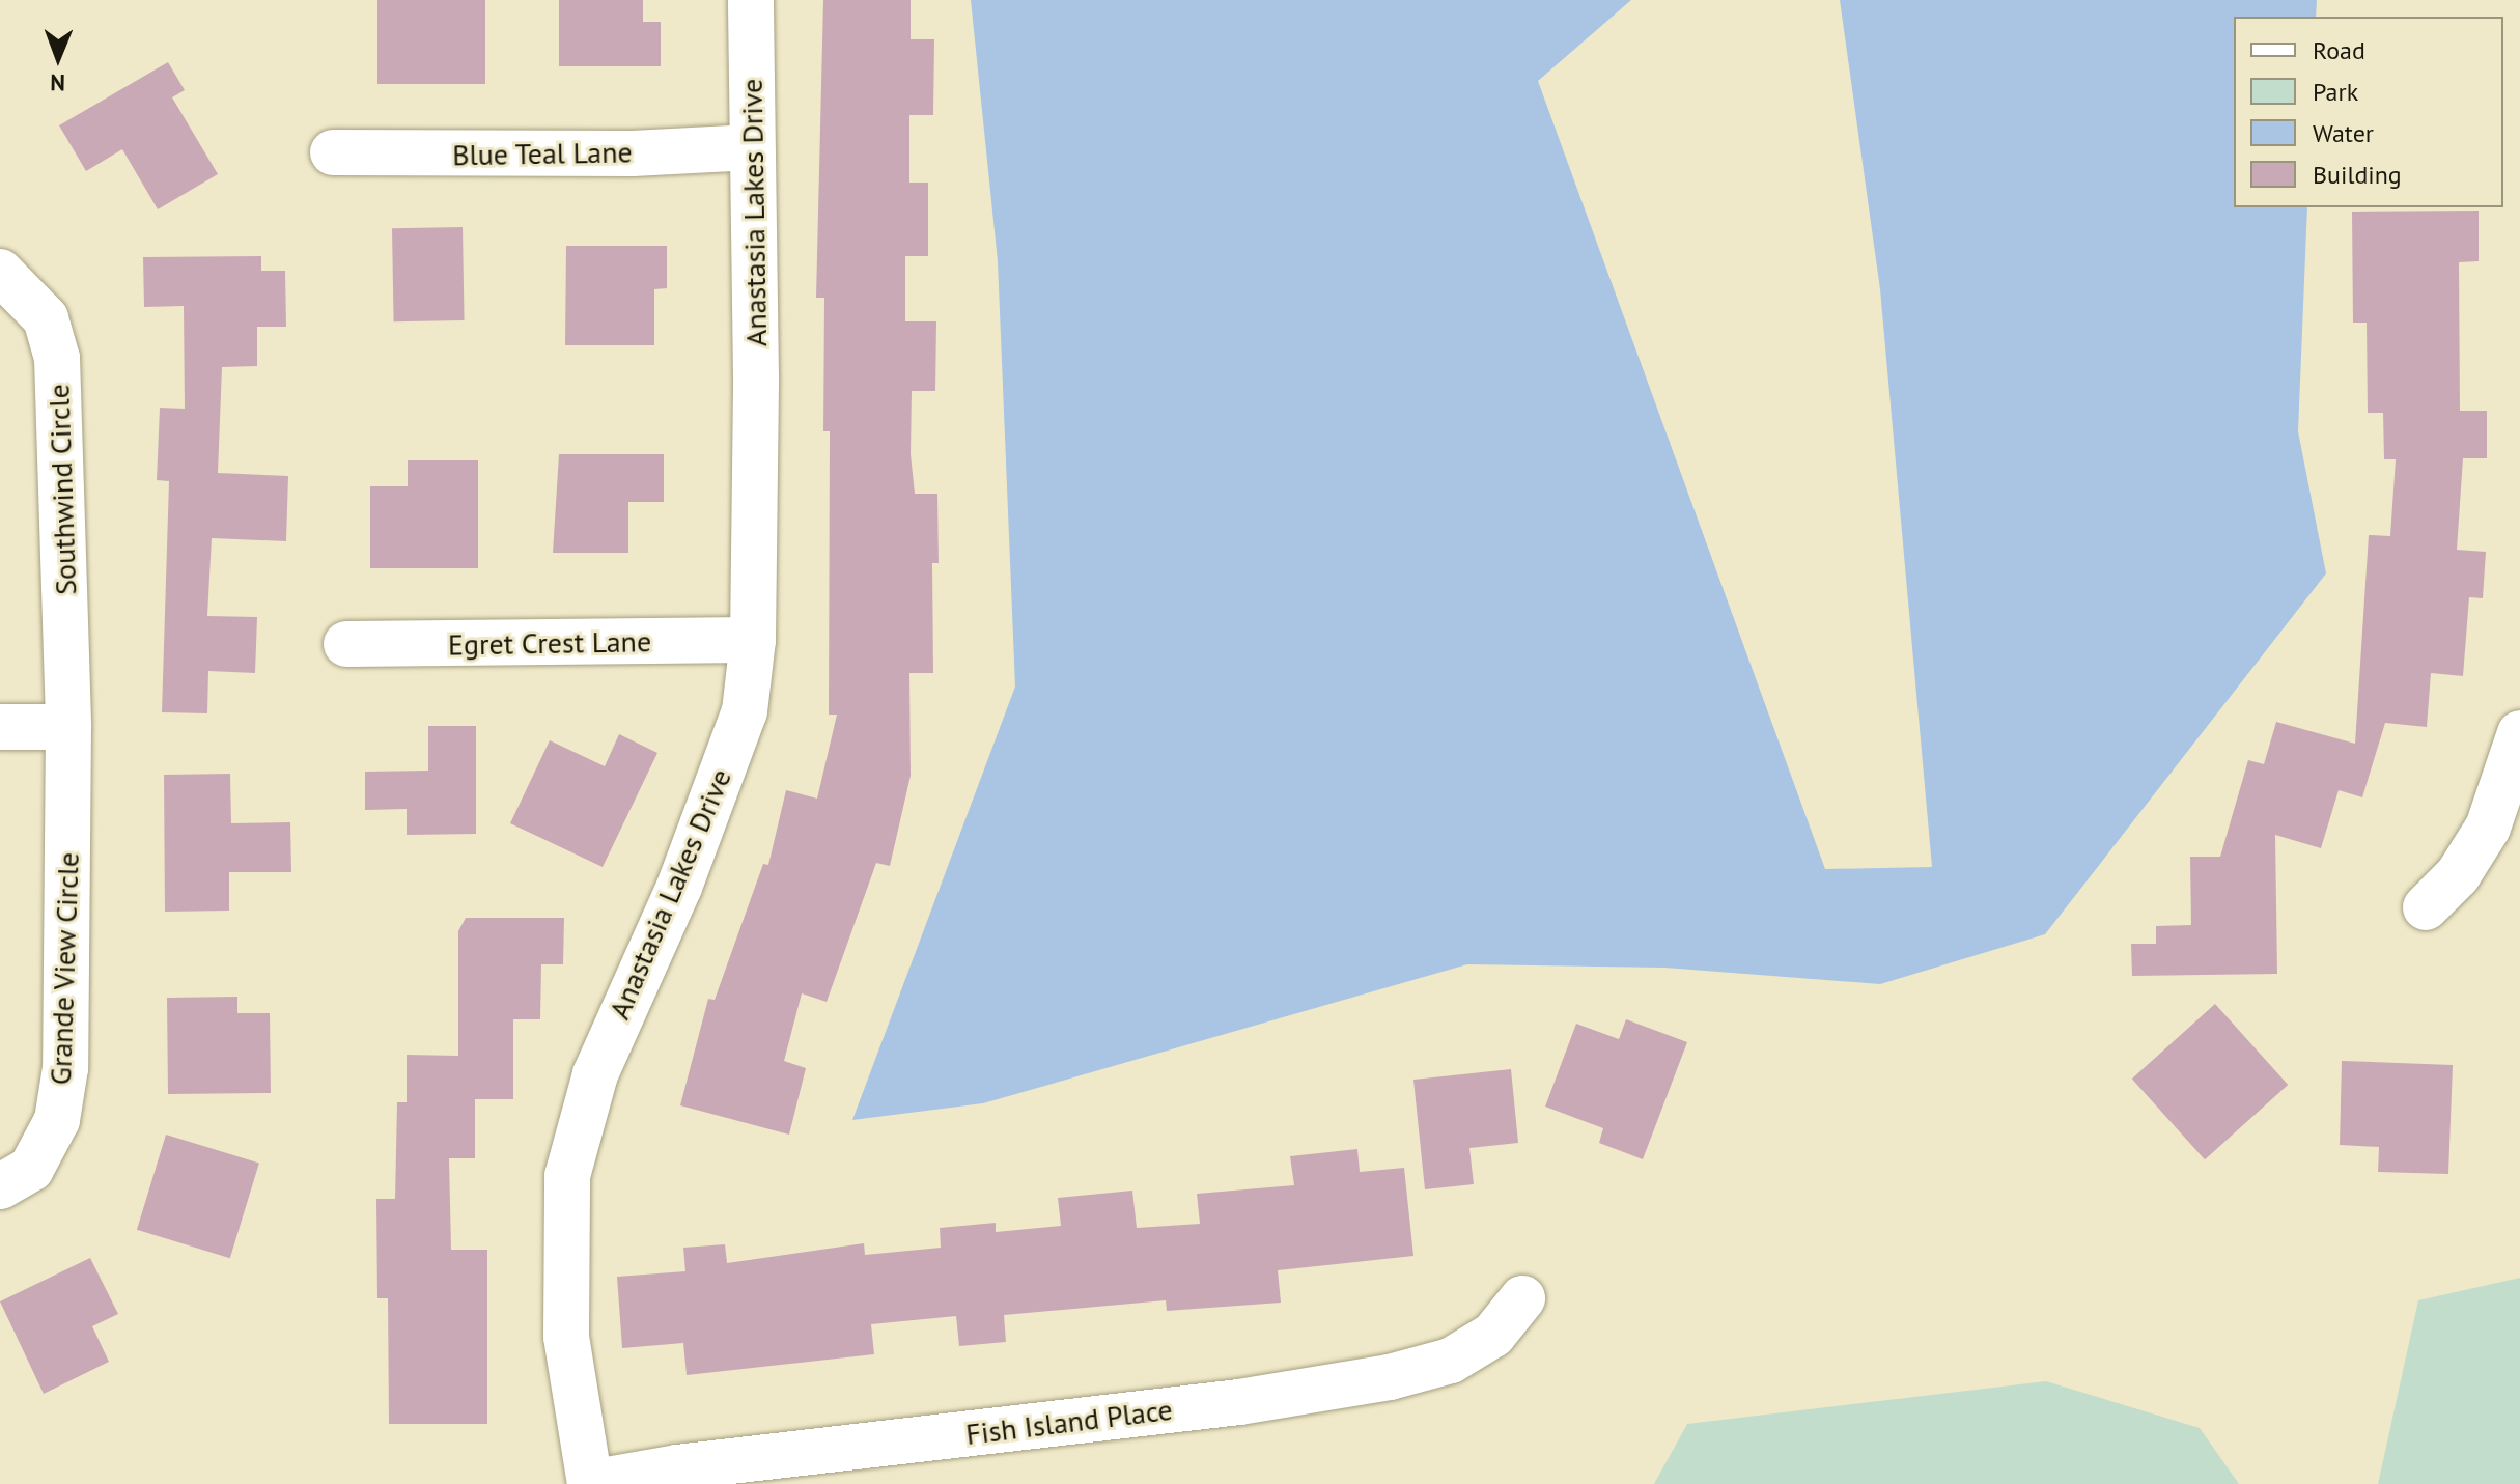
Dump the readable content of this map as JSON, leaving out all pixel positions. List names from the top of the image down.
{
  "streets": {
    "street": [
      "Blue Teal Lane",
      "Anastasia Lakes Drive",
      "Southwind Circle",
      "Egret Crest Lane",
      "Grande View Circle",
      "Fish Island Place"
    ]
  },
  "crossings": [
    ["Blue Teal Lane", "Anastasia Lakes Drive"],
    ["Anastasia Lakes Drive", "Egret Crest Lane"],
    ["Anastasia Lakes Drive", "Fish Island Place"],
    ["Southwind Circle", "Grande View Circle"]
  ],
  "legend": [
    "Road",
    "Park",
    "Water",
    "Building"
  ],
  "north": "bottom"
}
